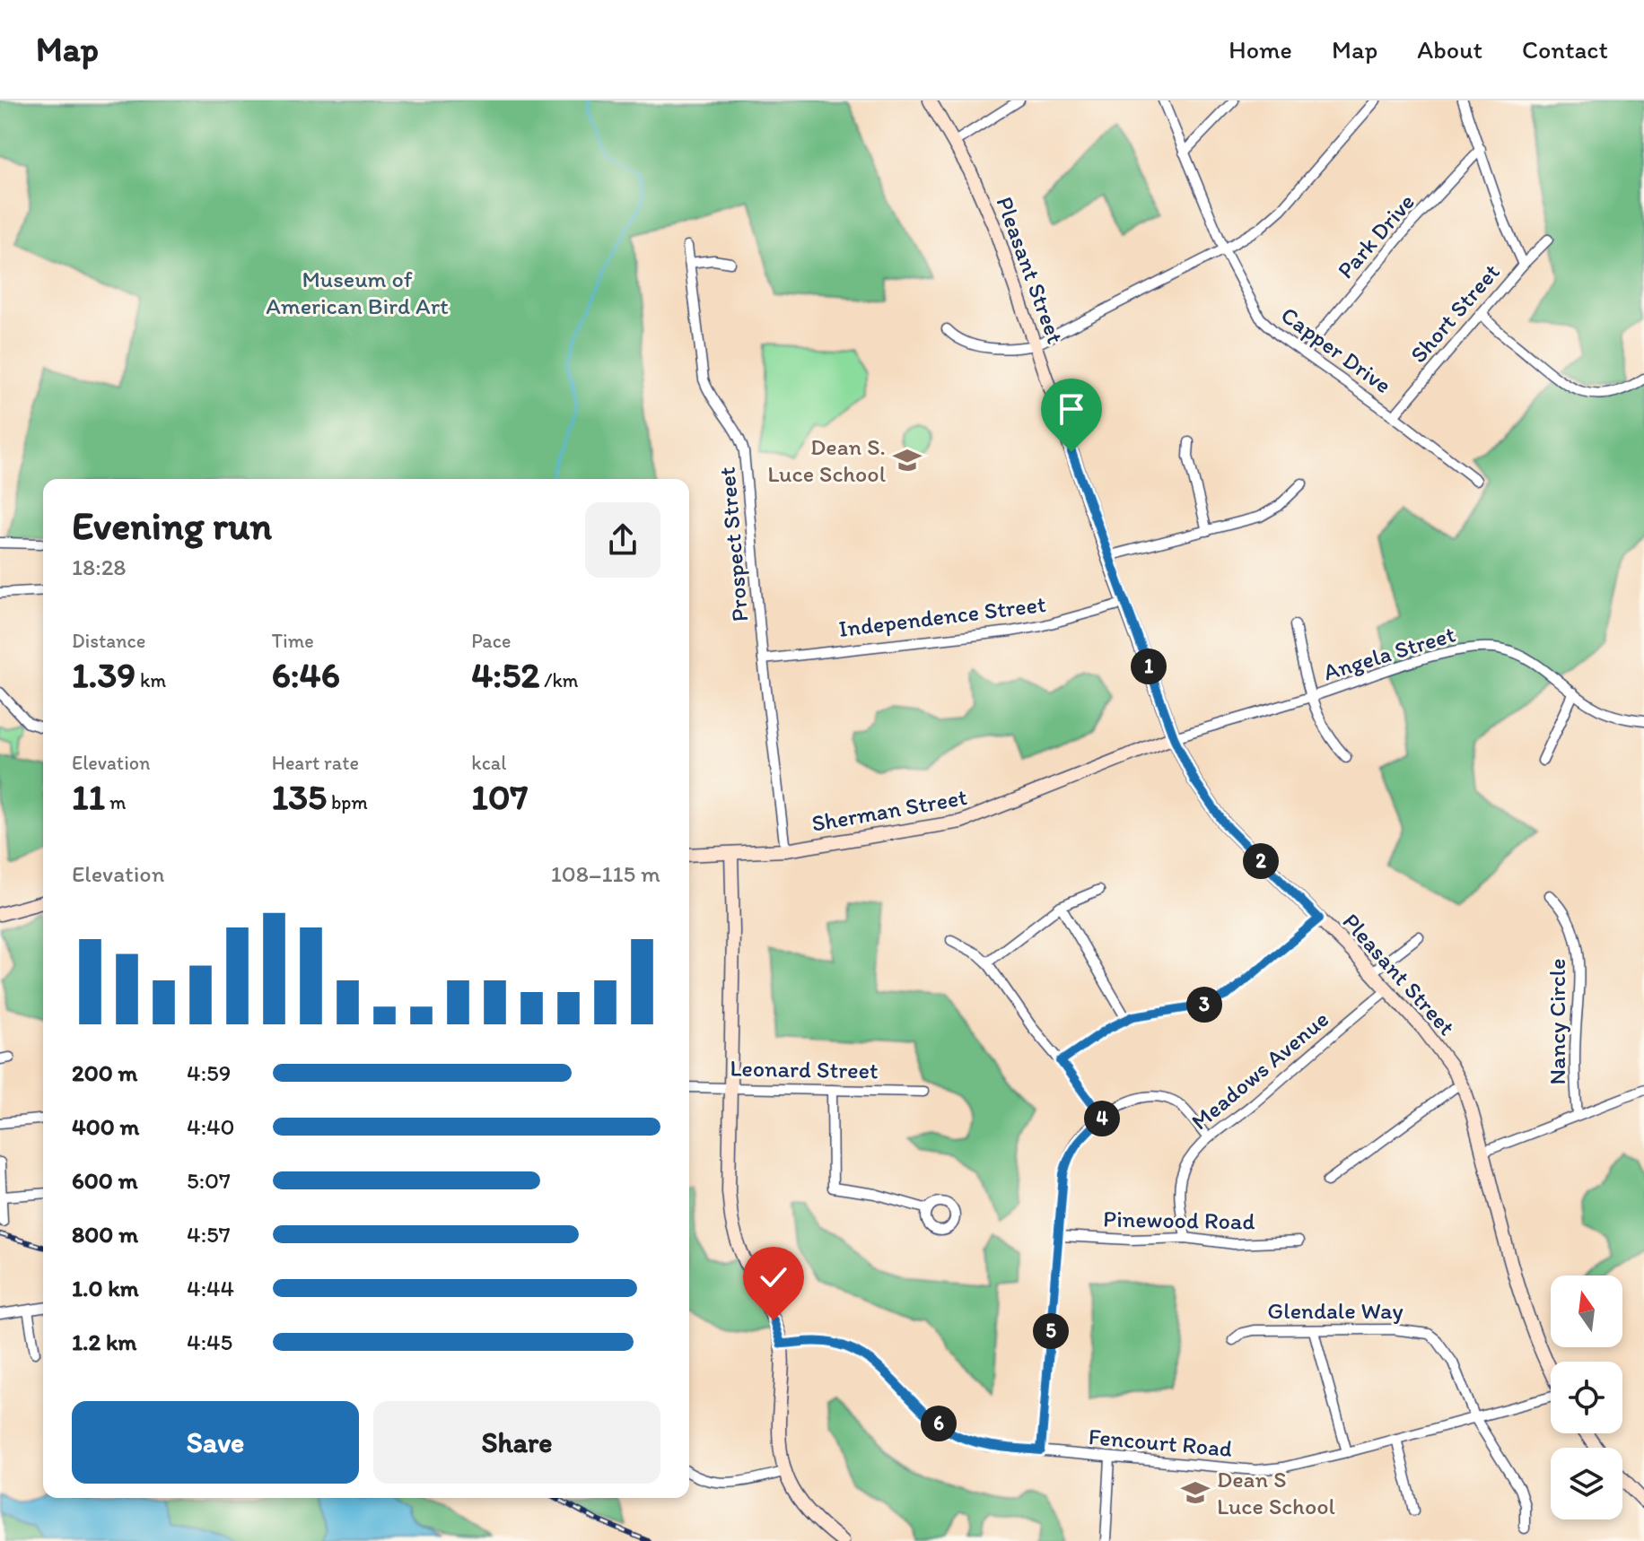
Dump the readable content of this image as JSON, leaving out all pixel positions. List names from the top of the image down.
{
  "streets": {
    "main road": ["Pleasant Street", "Sherman Street"],
    "street": [
      "Park Drive",
      "Short Street",
      "Capper Drive",
      "Prospect Street",
      "Independence Street",
      "Angela Street",
      "Nancy Circle",
      "Leonard Street",
      "Meadows Avenue",
      "Pinewood Road",
      "Glendale Way",
      "Fencourt Road"
    ]
  },
  "crossings": [
    ["Park Drive", "Capper Drive"],
    ["Pleasant Street", "Independence Street"],
    ["Pleasant Street", "Angela Street"],
    ["Pleasant Street", "Sherman Street"],
    ["Pleasant Street", "Meadows Avenue"],
    ["Short Street", "Capper Drive"],
    ["Prospect Street", "Independence Street"],
    ["Prospect Street", "Sherman Street"],
    ["Angela Street", "Sherman Street"],
    ["Meadows Avenue", "Pinewood Road"],
    ["Glendale Way", "Fencourt Road"]
  ],
  "parks": ["Museum of American Bird Art"],
  "places": {
    "school or university": ["Dean S. Luce School", "Dean S Luce School"]
  },
  "north": "top",
  "page": {
    "header": "Map",
    "nav": [
      "Home",
      "Map",
      "About",
      "Contact"
    ],
    "heading": ["Evening run", "18:28"],
    "stats": [
      ["Distance", "1.39 km"],
      ["Time", "6:46"],
      ["Pace", "4:52 /km"],
      ["Elevation", "11 m"],
      ["Heart rate", "135 bpm"],
      ["kcal", "107"]
    ],
    "pins": [
      "1",
      "2",
      "3",
      "4",
      "5",
      "6"
    ],
    "chart": ["Elevation", "108–115 m"],
    "list": [
      {
        "name": "200 m",
        "note": "4:59"
      },
      {
        "name": "400 m",
        "note": "4:40"
      },
      {
        "name": "600 m",
        "note": "5:07"
      },
      {
        "name": "800 m",
        "note": "4:57"
      },
      {
        "name": "1.0 km",
        "note": "4:44"
      },
      {
        "name": "1.2 km",
        "note": "4:45"
      }
    ],
    "buttons": ["Save", "Share"]
  }
}
